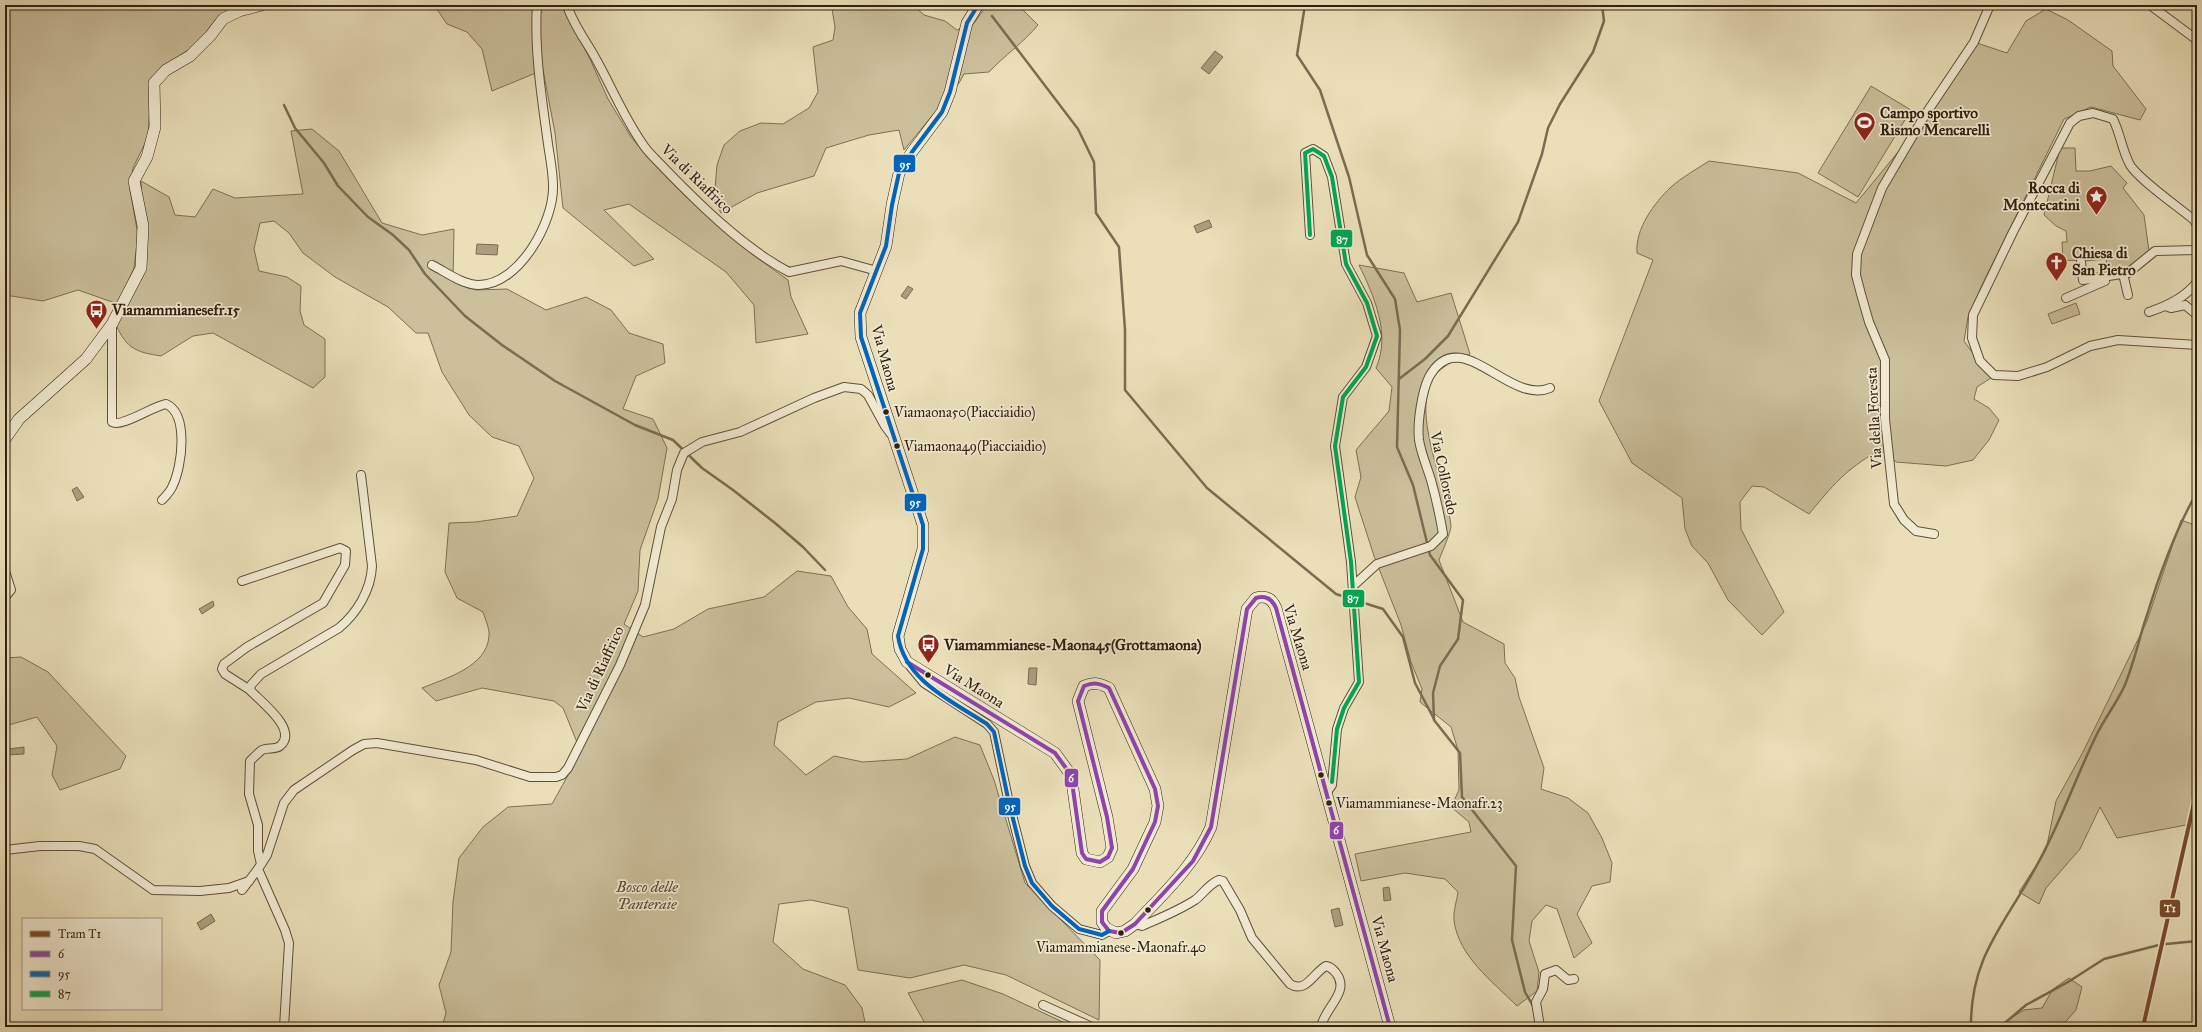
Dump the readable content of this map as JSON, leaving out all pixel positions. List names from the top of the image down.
{
  "streets": {
    "main road": ["Via Maona"],
    "street": ["Via di Riaffrico", "Via della Foresta", "Via Colloredo"]
  },
  "crossings": [
    ["Via di Riaffrico", "Via Maona"]
  ],
  "parks": ["Bosco delle Panteraie"],
  "places": {
    "sports": ["Campo sportivo Rismo Mencarelli"],
    "place": ["Rocca di Montecatini"],
    "church": ["Chiesa di San Pietro"],
    "bus stop": ["Viamammianesefr.15", "Viamammianese-Maona45(Grottamaona)"],
    "other": [
      "Viamaona50(Piacciaidio)",
      "Viamaona49(Piacciaidio)",
      "Viamammianese-Maonafr.23",
      "Viamammianese-Maonafr.40"
    ]
  },
  "lines": [
    "transit line 95",
    "transit line 87",
    "transit line 6",
    "tram line T1"
  ],
  "legend": [
    "Tram T1",
    "6",
    "95",
    "87"
  ]
}
